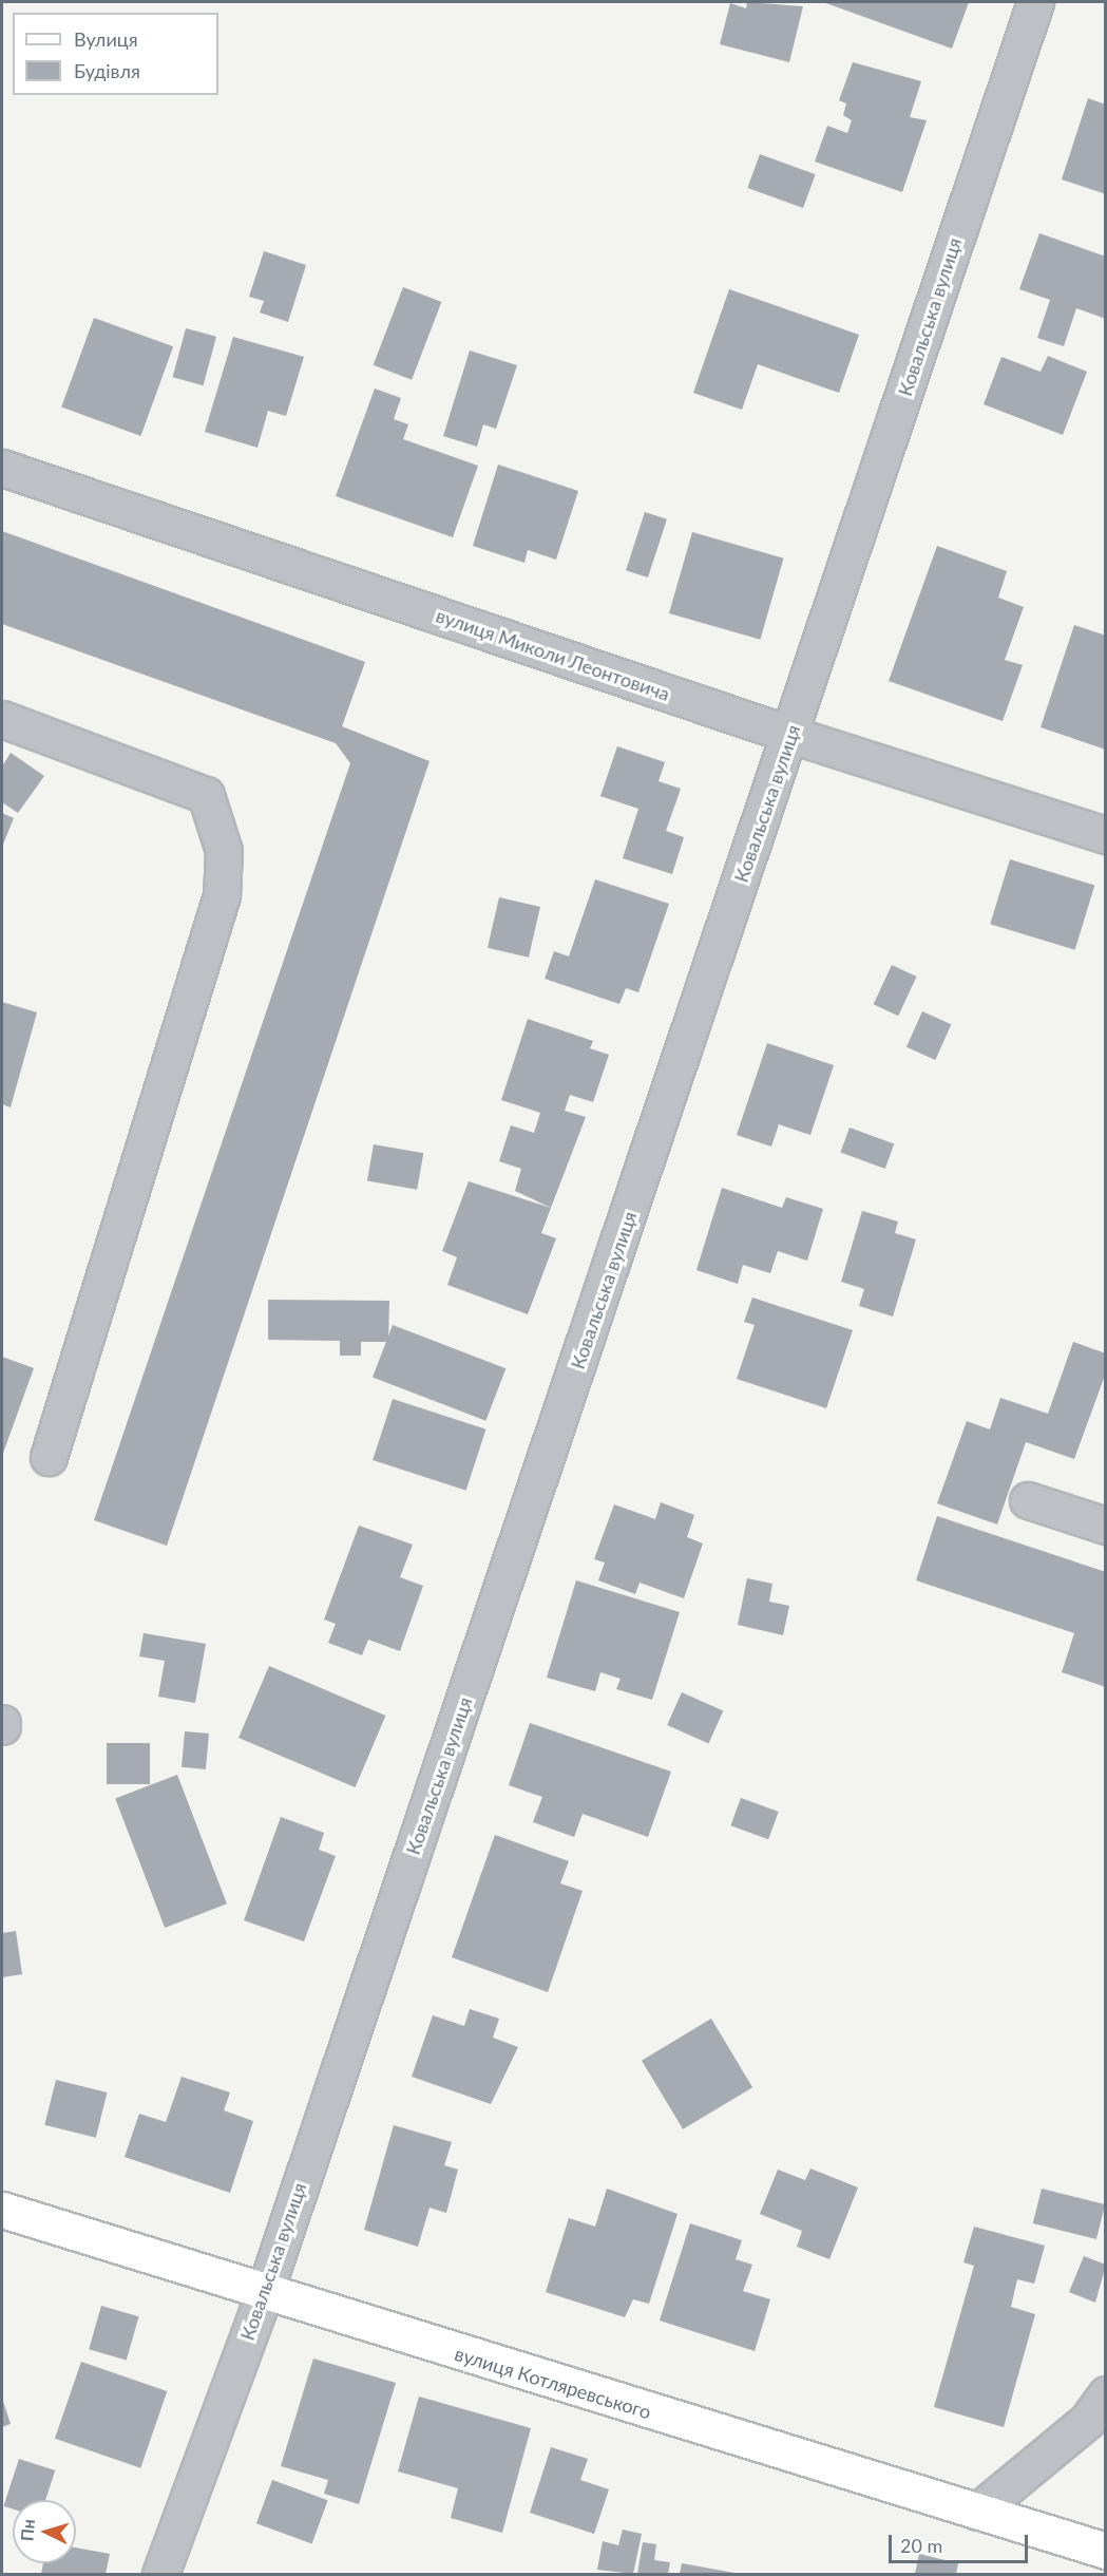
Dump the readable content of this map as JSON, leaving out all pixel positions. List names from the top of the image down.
{
  "streets": {
    "main road": ["вулиця Котляревського"],
    "street": ["Ковальська вулиця", "вулиця Миколи Леонтовича"]
  },
  "crossings": [
    ["Ковальська вулиця", "вулиця Миколи Леонтовича"],
    ["Ковальська вулиця", "вулиця Котляревського"]
  ],
  "legend": ["Вулиця", "Будівля"],
  "scale_bar": "20 m",
  "north": "left"
}
